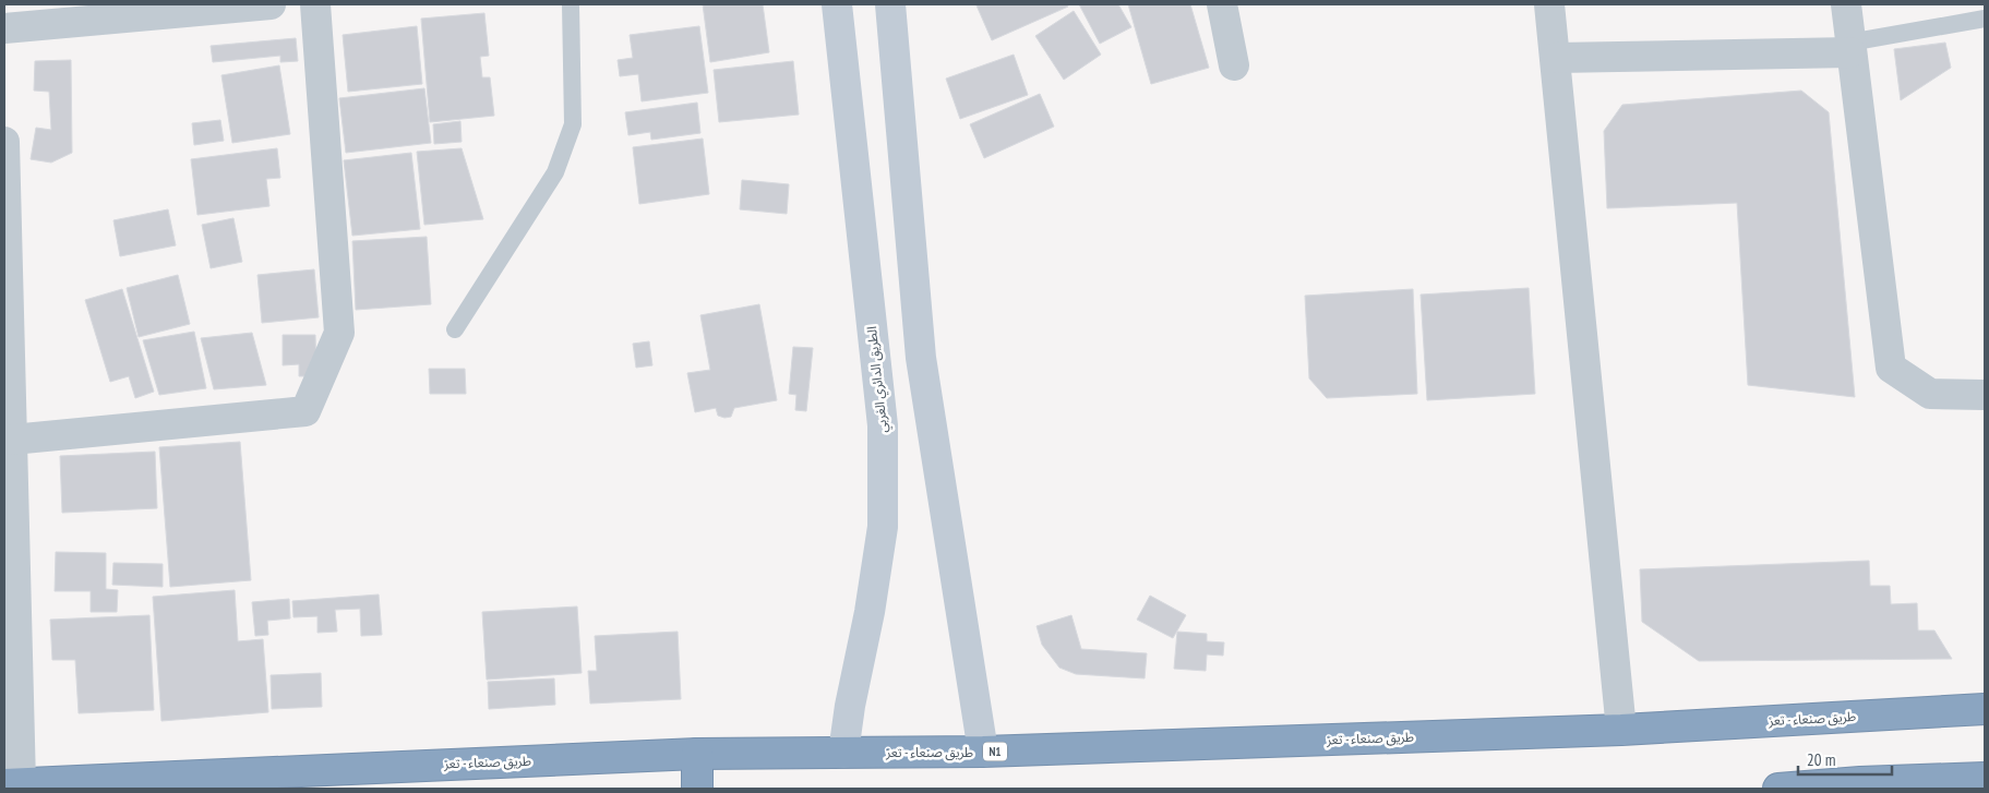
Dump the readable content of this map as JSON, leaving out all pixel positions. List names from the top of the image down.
{
  "streets": {
    "highway": ["طريق صنعاء - تعز", "N1"],
    "main road": ["الطريق الدائري الغربي"]
  },
  "crossings": [
    ["الطريق الدائري الغربي", "طريق صنعاء - تعز"]
  ],
  "scale_bar": "20 m"
}
